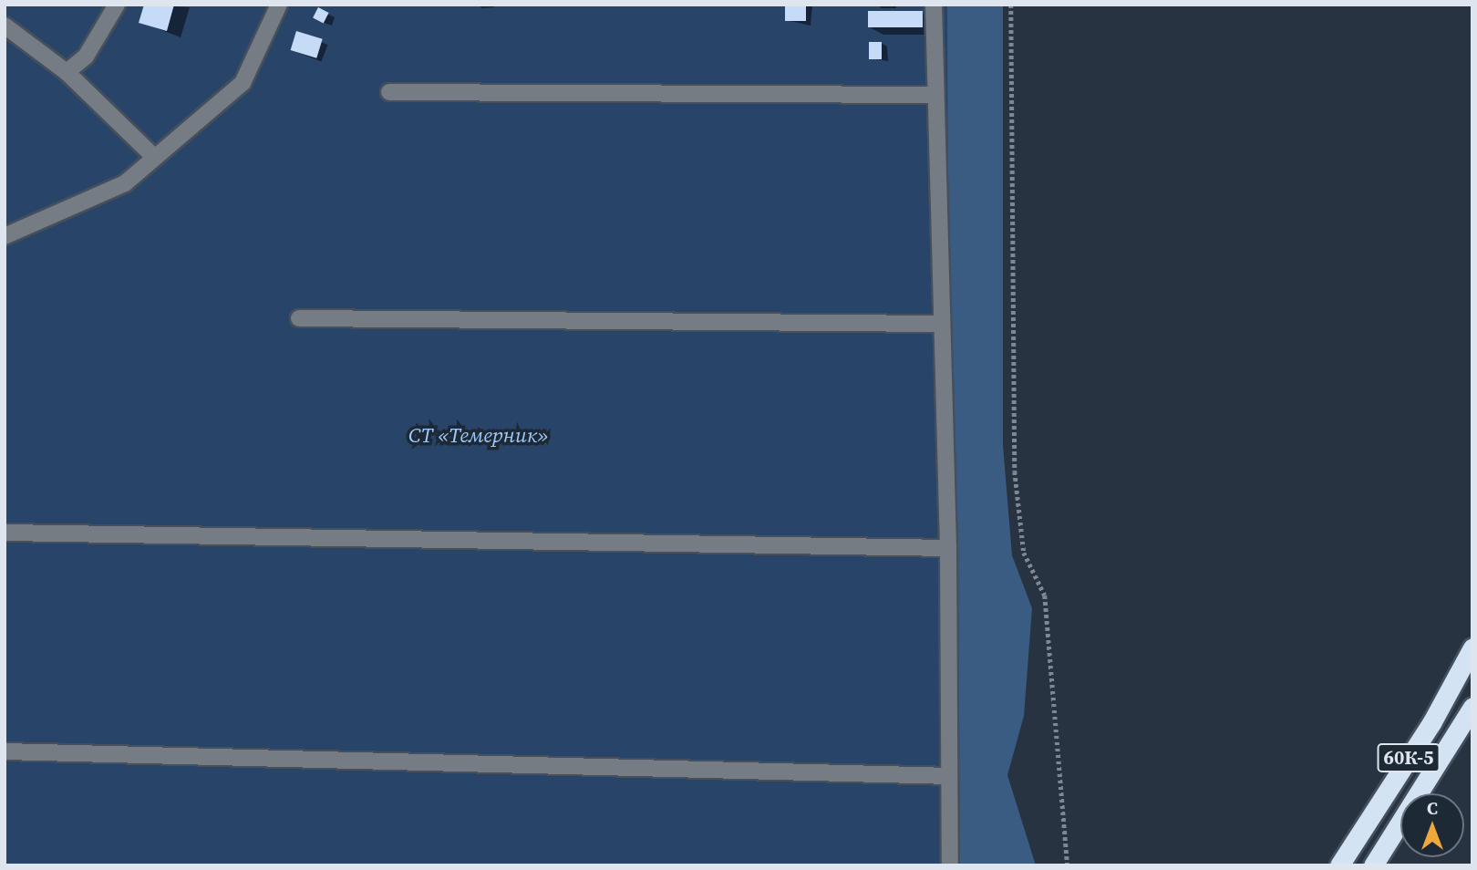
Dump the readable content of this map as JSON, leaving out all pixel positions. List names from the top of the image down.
{
  "streets": {
    "highway": ["60К-5"]
  },
  "parks": ["СТ «Темерник»"],
  "north": "top"
}
